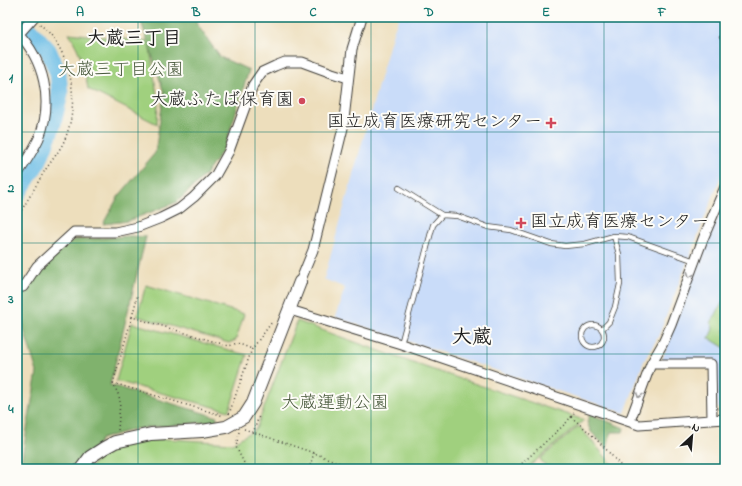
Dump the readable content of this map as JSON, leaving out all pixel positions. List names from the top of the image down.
{
  "districts": ["大蔵三丁目", "大蔵"],
  "parks": ["大蔵三丁目公園", "大蔵運動公園"],
  "places": {
    "other": ["大蔵ふたば保育園"],
    "health": ["国立成育医療研究センター", "国立成育医療センター"]
  },
  "north": "top right",
  "grid": {
    "columns": [
      "A",
      "B",
      "C",
      "D",
      "E",
      "F"
    ],
    "rows": [
      "1",
      "2",
      "3",
      "4"
    ]
  }
}
